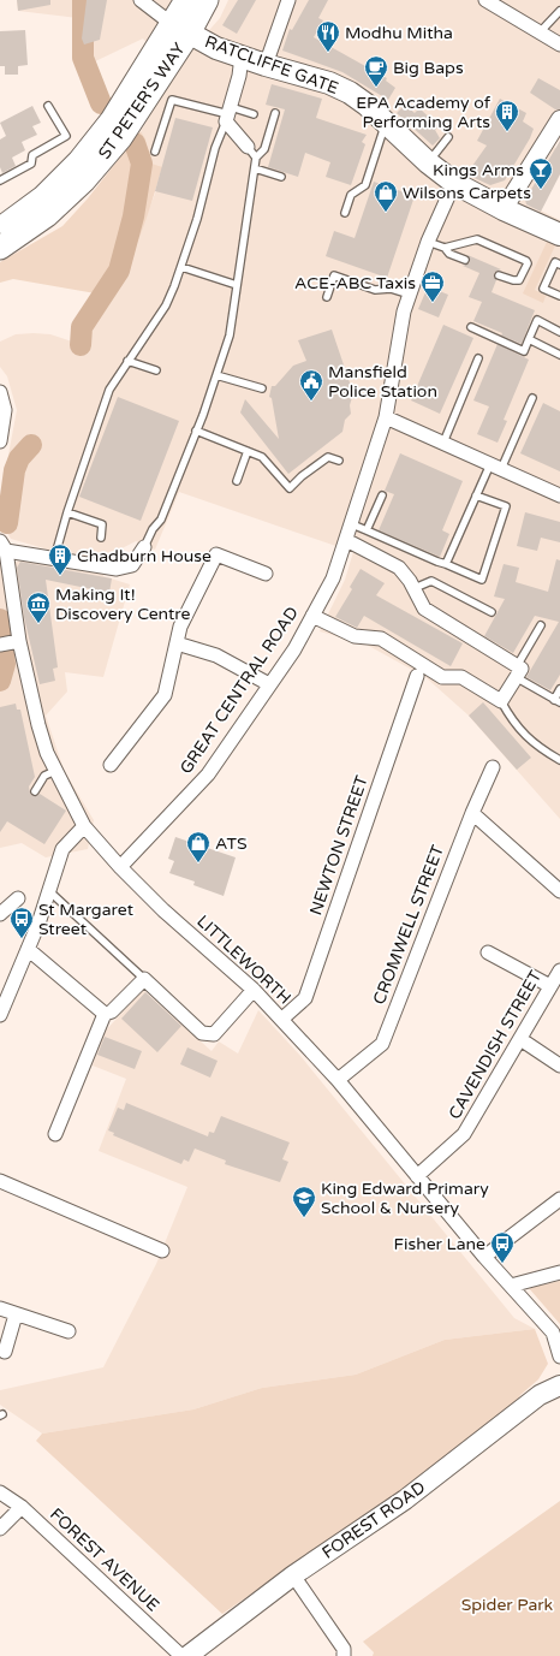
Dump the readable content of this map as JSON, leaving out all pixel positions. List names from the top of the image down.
{
  "streets": {
    "highway": ["ST PETER'S WAY"],
    "main road": ["RATCLIFFE GATE", "FOREST ROAD"],
    "street": [
      "GREAT CENTRAL ROAD",
      "NEWTON STREET",
      "CROMWELL STREET",
      "LITTLEWORTH",
      "CAVENDISH STREET",
      "FOREST AVENUE"
    ]
  },
  "crossings": [
    ["RATCLIFFE GATE", "ST PETER'S WAY"],
    ["RATCLIFFE GATE", "GREAT CENTRAL ROAD"],
    ["GREAT CENTRAL ROAD", "LITTLEWORTH"],
    ["NEWTON STREET", "LITTLEWORTH"],
    ["CROMWELL STREET", "LITTLEWORTH"],
    ["LITTLEWORTH", "CAVENDISH STREET"]
  ],
  "parks": ["Spider Park"],
  "places": {
    "restaurant": ["Modhu Mitha"],
    "cafe": ["Big Baps"],
    "building": ["EPA Academy of Performing Arts", "Chadburn House"],
    "bar": ["Kings Arms"],
    "shop": ["Wilsons Carpets", "ATS"],
    "office": ["ACE-ABC Taxis"],
    "public building": ["Mansfield Police Station"],
    "museum": ["Making It! Discovery Centre"],
    "bus stop": ["St Margaret Street", "Fisher Lane"],
    "school or university": ["King Edward Primary School & Nursery"]
  }
}
